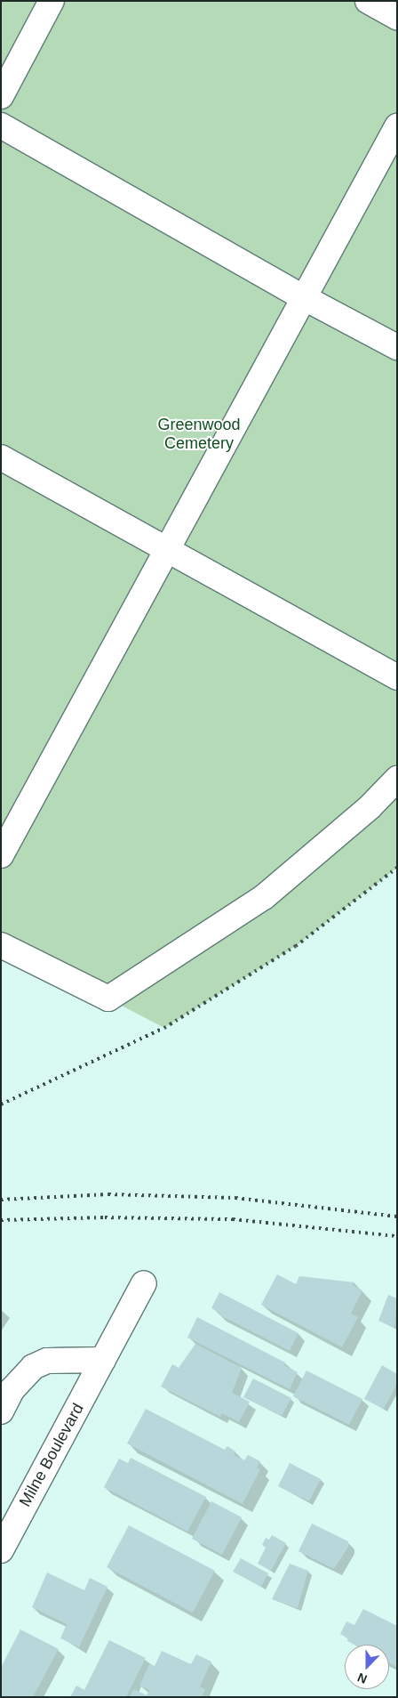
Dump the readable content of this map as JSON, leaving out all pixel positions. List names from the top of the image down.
{
  "streets": {
    "street": ["Milne Boulevard"]
  },
  "parks": ["Greenwood Cemetery"],
  "north": "bottom"
}
